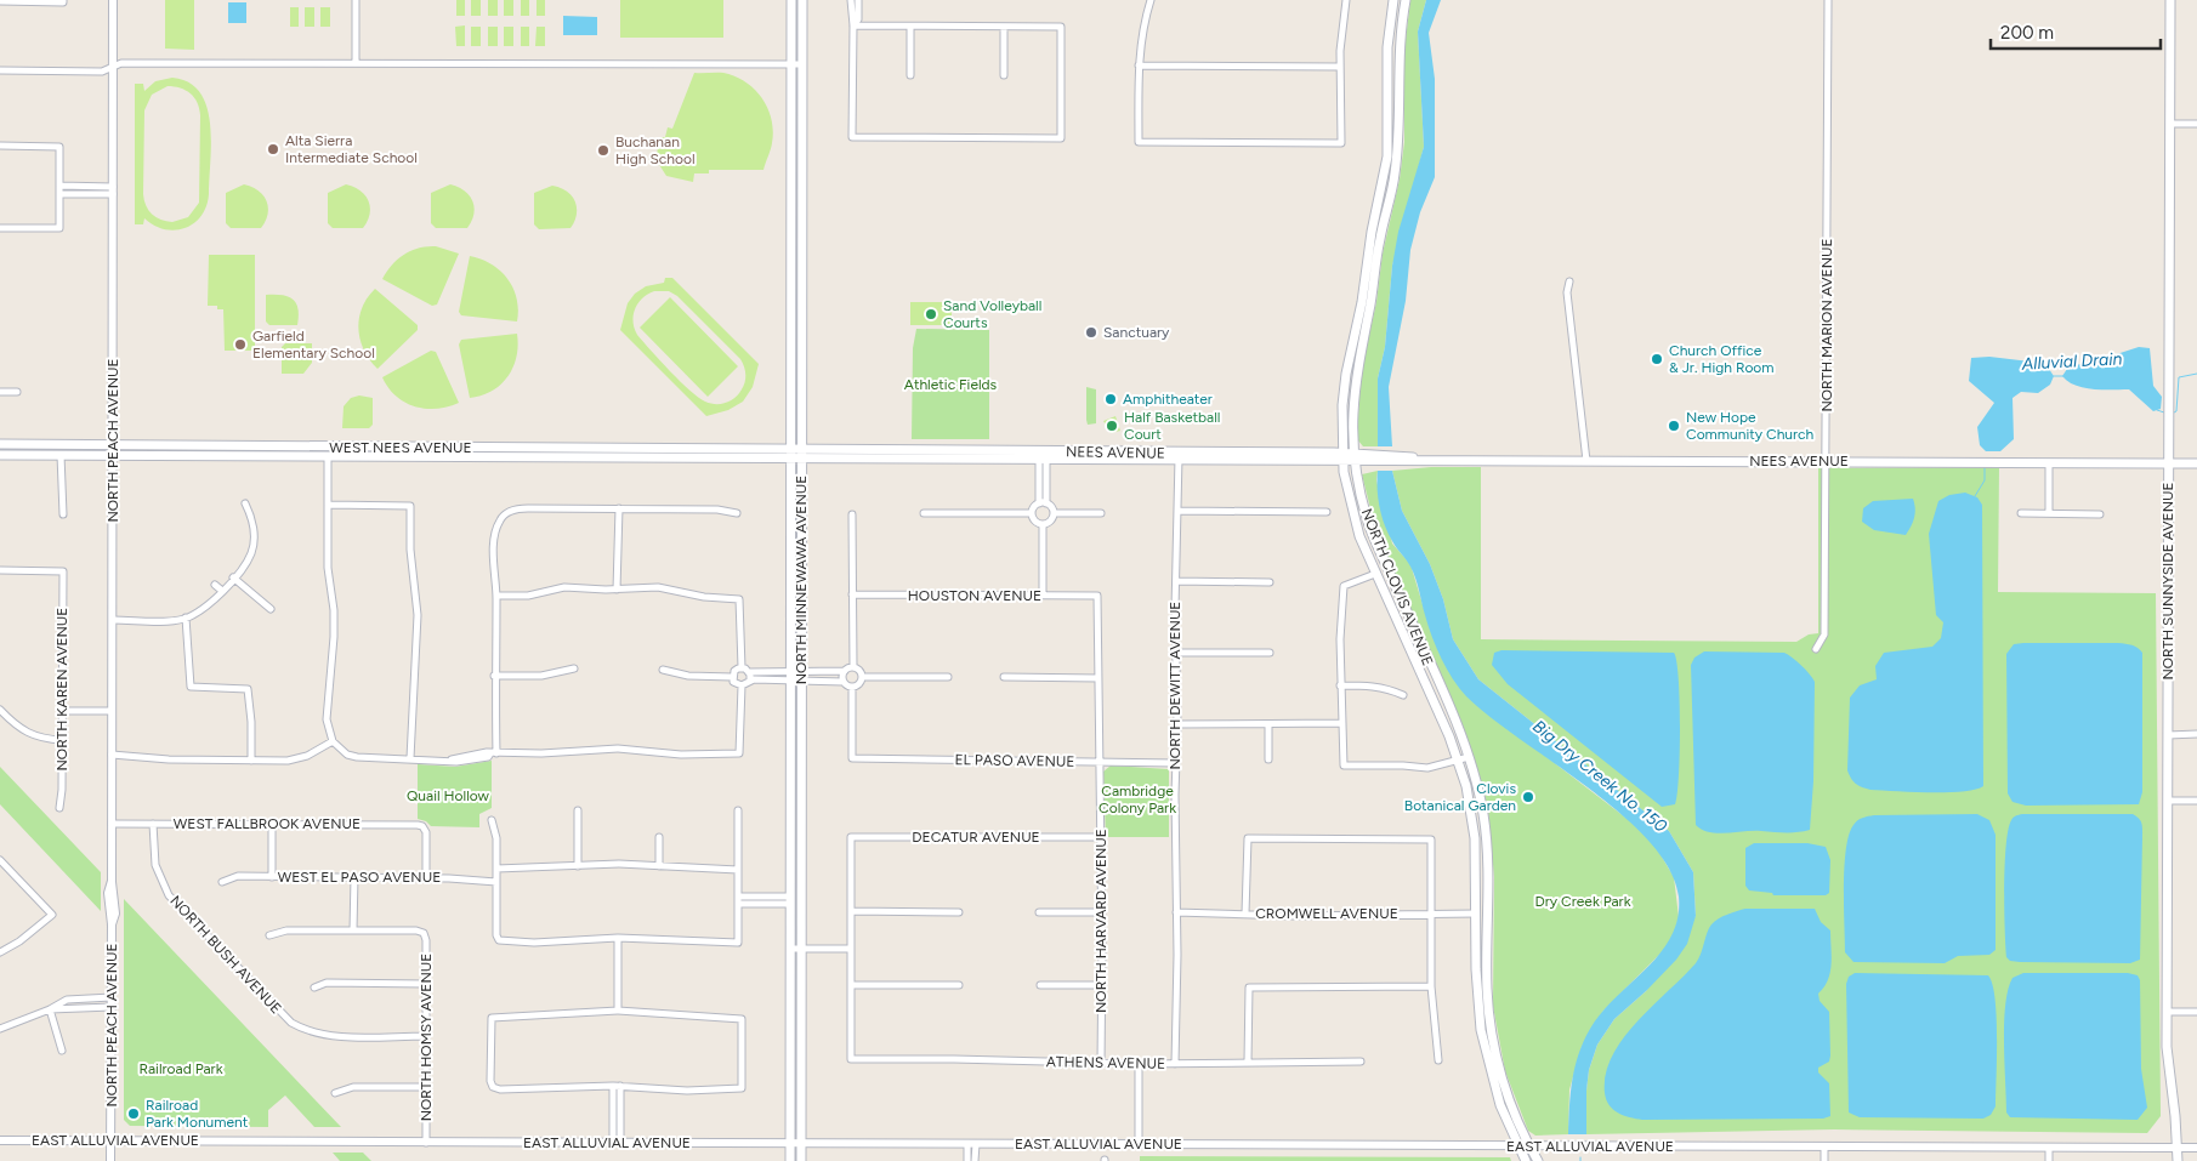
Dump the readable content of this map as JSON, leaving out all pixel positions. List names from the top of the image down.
{
  "streets": {
    "main road": [
      "WEST NEES AVENUE",
      "NEES AVENUE",
      "NORTH MINNEWAWA AVENUE",
      "NORTH SUNNYSIDE AVENUE",
      "NORTH CLOVIS AVENUE"
    ],
    "street": [
      "NORTH MARION AVENUE",
      "NORTH PEACH AVENUE",
      "HOUSTON AVENUE",
      "NORTH DEWITT AVENUE",
      "NORTH KAREN AVENUE",
      "EL PASO AVENUE",
      "WEST FALLBROOK AVENUE",
      "DECATUR AVENUE",
      "WEST EL PASO AVENUE",
      "CROMWELL AVENUE",
      "NORTH HARVARD AVENUE",
      "NORTH BUSH AVENUE",
      "NORTH HOMSY AVENUE",
      "ATHENS AVENUE",
      "EAST ALLUVIAL AVENUE"
    ]
  },
  "crossings": [
    ["NORTH MARION AVENUE", "NEES AVENUE"],
    ["NORTH PEACH AVENUE", "WEST NEES AVENUE"],
    ["NORTH PEACH AVENUE", "WEST FALLBROOK AVENUE"],
    ["NORTH PEACH AVENUE", "EAST ALLUVIAL AVENUE"],
    ["WEST NEES AVENUE", "NEES AVENUE"],
    ["WEST NEES AVENUE", "NORTH MINNEWAWA AVENUE"],
    ["NEES AVENUE", "NORTH MINNEWAWA AVENUE"],
    ["NEES AVENUE", "NORTH SUNNYSIDE AVENUE"],
    ["NEES AVENUE", "NORTH CLOVIS AVENUE"],
    ["NEES AVENUE", "NORTH DEWITT AVENUE"],
    ["NORTH MINNEWAWA AVENUE", "EAST ALLUVIAL AVENUE"],
    ["NORTH SUNNYSIDE AVENUE", "EAST ALLUVIAL AVENUE"],
    ["NORTH CLOVIS AVENUE", "CROMWELL AVENUE"],
    ["NORTH CLOVIS AVENUE", "EAST ALLUVIAL AVENUE"],
    ["HOUSTON AVENUE", "NORTH HARVARD AVENUE"],
    ["NORTH DEWITT AVENUE", "EL PASO AVENUE"],
    ["NORTH DEWITT AVENUE", "CROMWELL AVENUE"],
    ["NORTH DEWITT AVENUE", "ATHENS AVENUE"],
    ["EL PASO AVENUE", "NORTH HARVARD AVENUE"],
    ["WEST FALLBROOK AVENUE", "WEST EL PASO AVENUE"],
    ["WEST FALLBROOK AVENUE", "NORTH BUSH AVENUE"],
    ["DECATUR AVENUE", "NORTH HARVARD AVENUE"],
    ["NORTH HARVARD AVENUE", "ATHENS AVENUE"],
    ["NORTH BUSH AVENUE", "NORTH HOMSY AVENUE"],
    ["NORTH HOMSY AVENUE", "EAST ALLUVIAL AVENUE"]
  ],
  "water": ["Alluvial Drain", "Big Dry Creek No. 150"],
  "parks": [
    "Athletic Fields",
    "Cambridge Colony Park",
    "Quail Hollow",
    "Dry Creek Park",
    "Railroad Park"
  ],
  "places": [
    "Alta Sierra Intermediate School",
    "Buchanan High School",
    "Sand Volleyball Courts",
    "Sanctuary",
    "Garfield Elementary School",
    "Church Office & Jr. High Room",
    "Amphitheater",
    "Half Basketball Court",
    "New Hope Community Church",
    "Clovis Botanical Garden",
    "Railroad Park Monument"
  ],
  "scale_bar": "200 m"
}
